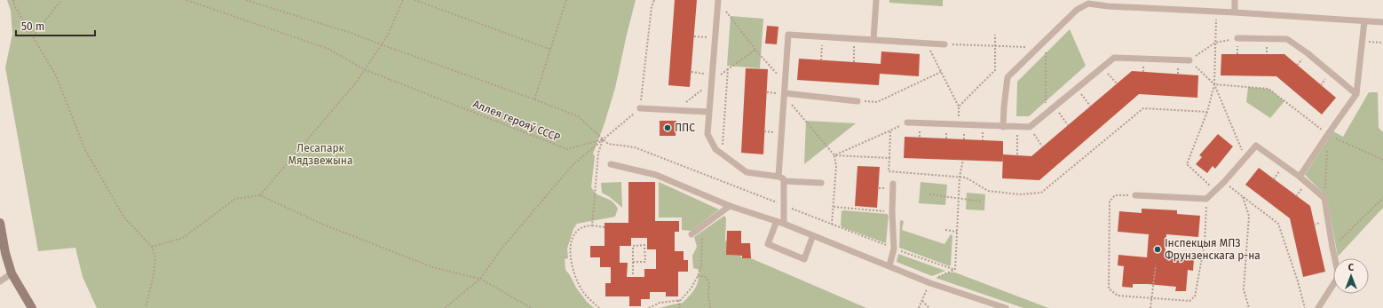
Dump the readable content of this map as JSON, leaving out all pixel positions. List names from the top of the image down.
{
  "streets": {
    "path": ["Аллея герояў СССР"]
  },
  "parks": ["Лесапарк Мядзвежына"],
  "places": ["ППС", "Інспекцыя МПЗ Фрунзенскага р-на"],
  "scale_bar": "50 m",
  "north": "top"
}
